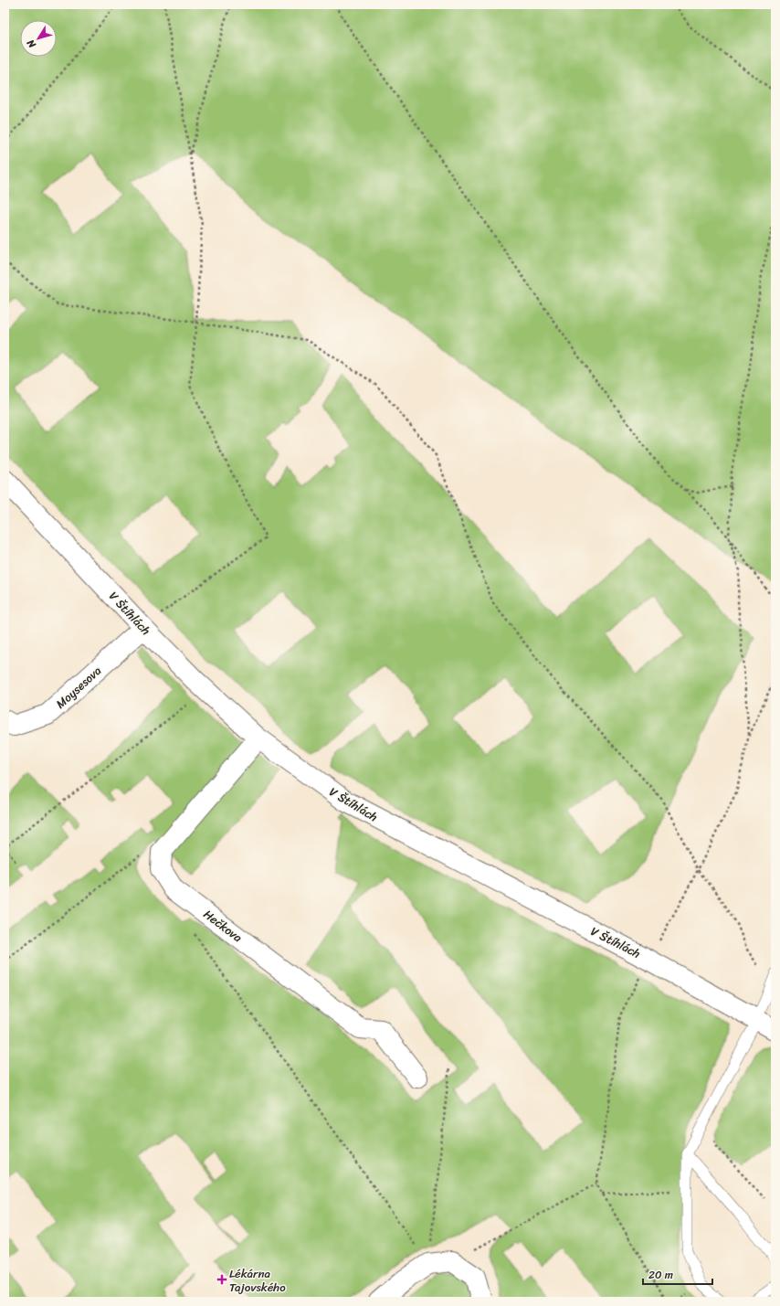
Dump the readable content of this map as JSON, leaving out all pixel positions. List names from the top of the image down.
{
  "streets": {
    "street": ["V Štíhlách", "Moysesova", "Hečkova"]
  },
  "crossings": [
    ["V Štíhlách", "Moysesova"],
    ["V Štíhlách", "Hečkova"]
  ],
  "places": {
    "health": ["Lékárna Tajovského"]
  },
  "scale_bar": "20 m",
  "north": "bottom left"
}
